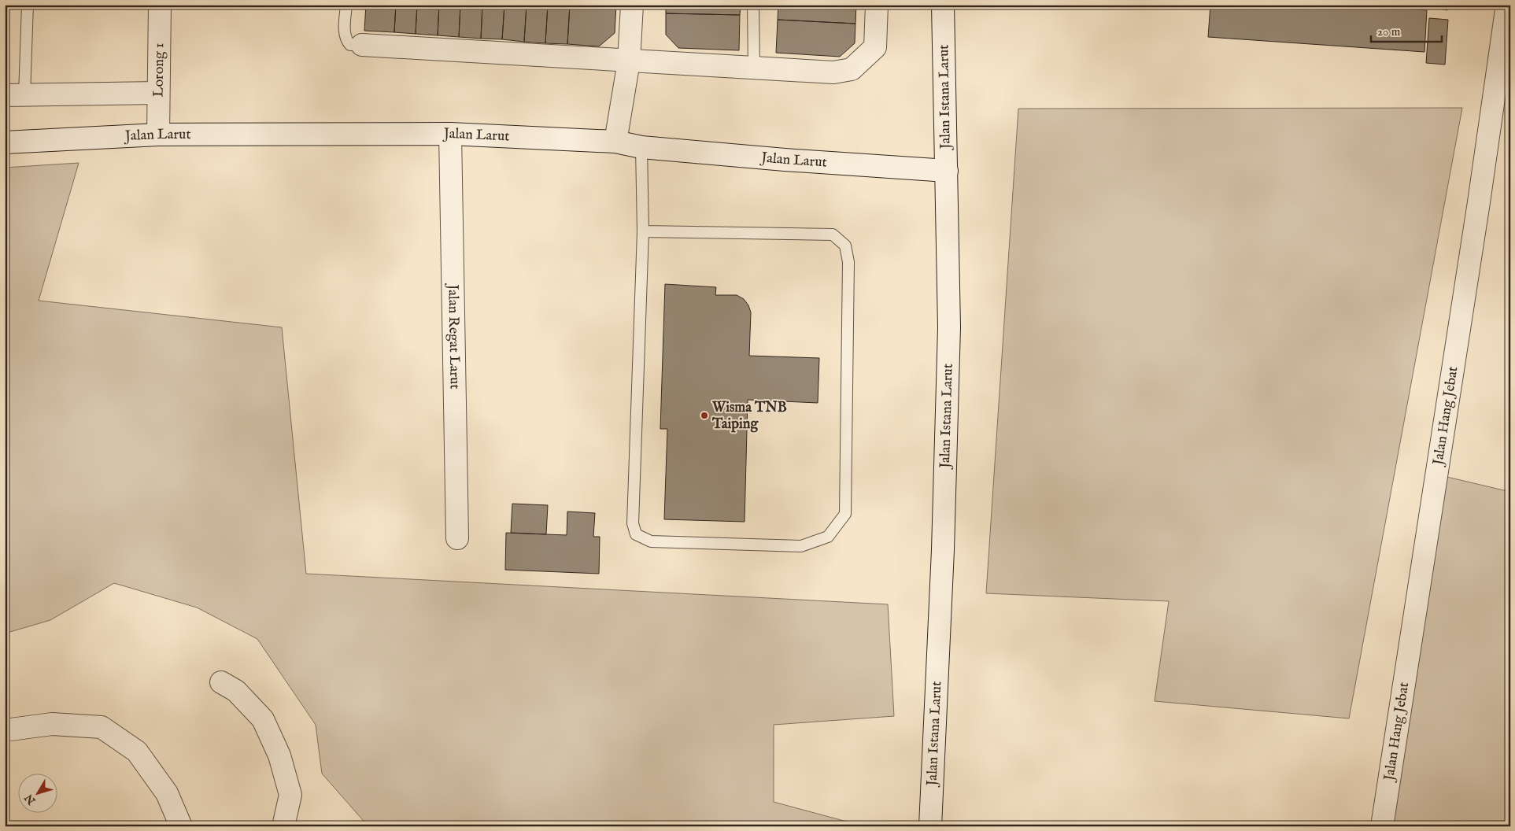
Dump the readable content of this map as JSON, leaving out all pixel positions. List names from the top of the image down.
{
  "streets": {
    "street": [
      "Lorong 1",
      "Jalan Istana Larut",
      "Jalan Larut",
      "Jalan Regat Larut",
      "Jalan Hang Jebat"
    ]
  },
  "crossings": [
    ["Lorong 1", "Jalan Larut"],
    ["Jalan Istana Larut", "Jalan Larut"],
    ["Jalan Larut", "Jalan Regat Larut"]
  ],
  "places": ["Wisma TNB Taiping"],
  "scale_bar": "20 m",
  "north": "bottom left"
}
